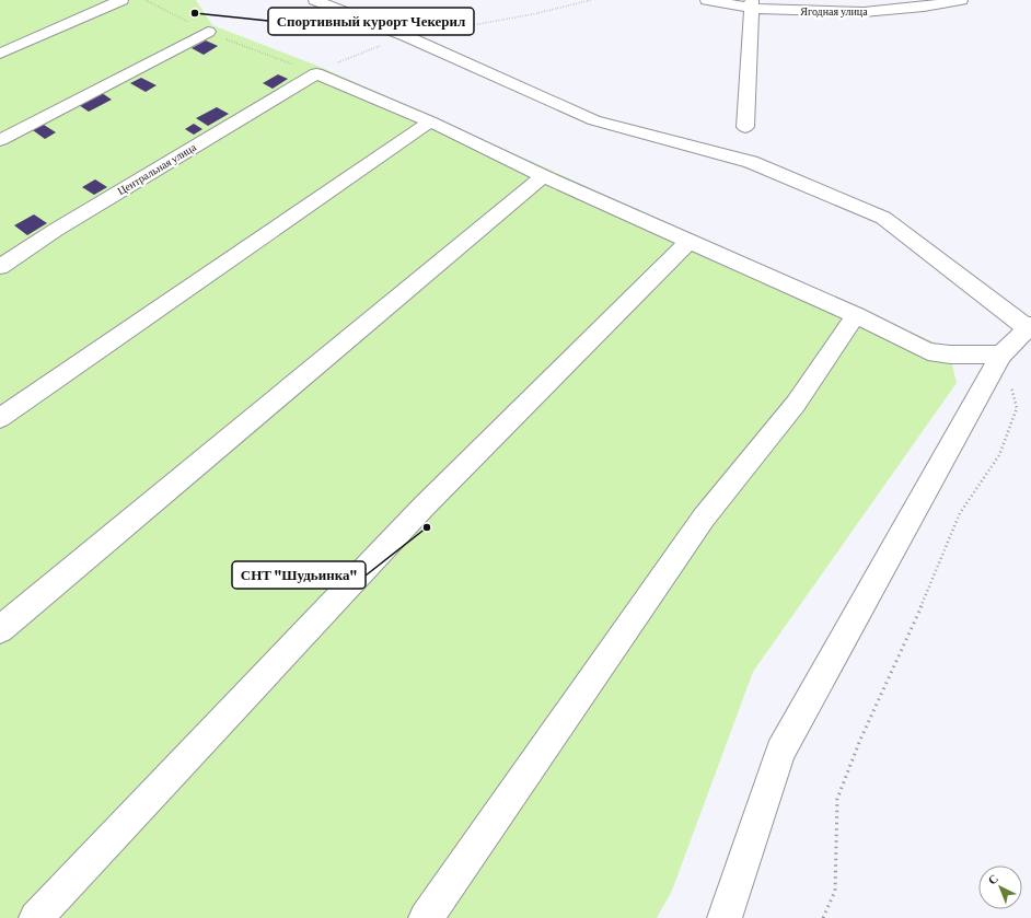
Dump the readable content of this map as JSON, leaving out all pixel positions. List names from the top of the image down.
{
  "streets": {
    "street": ["Ягодная улица", "Центральная улица"]
  },
  "places": ["Спортивный курорт Чекерил", "СНТ \"Шудьинка\""],
  "north": "top left"
}
